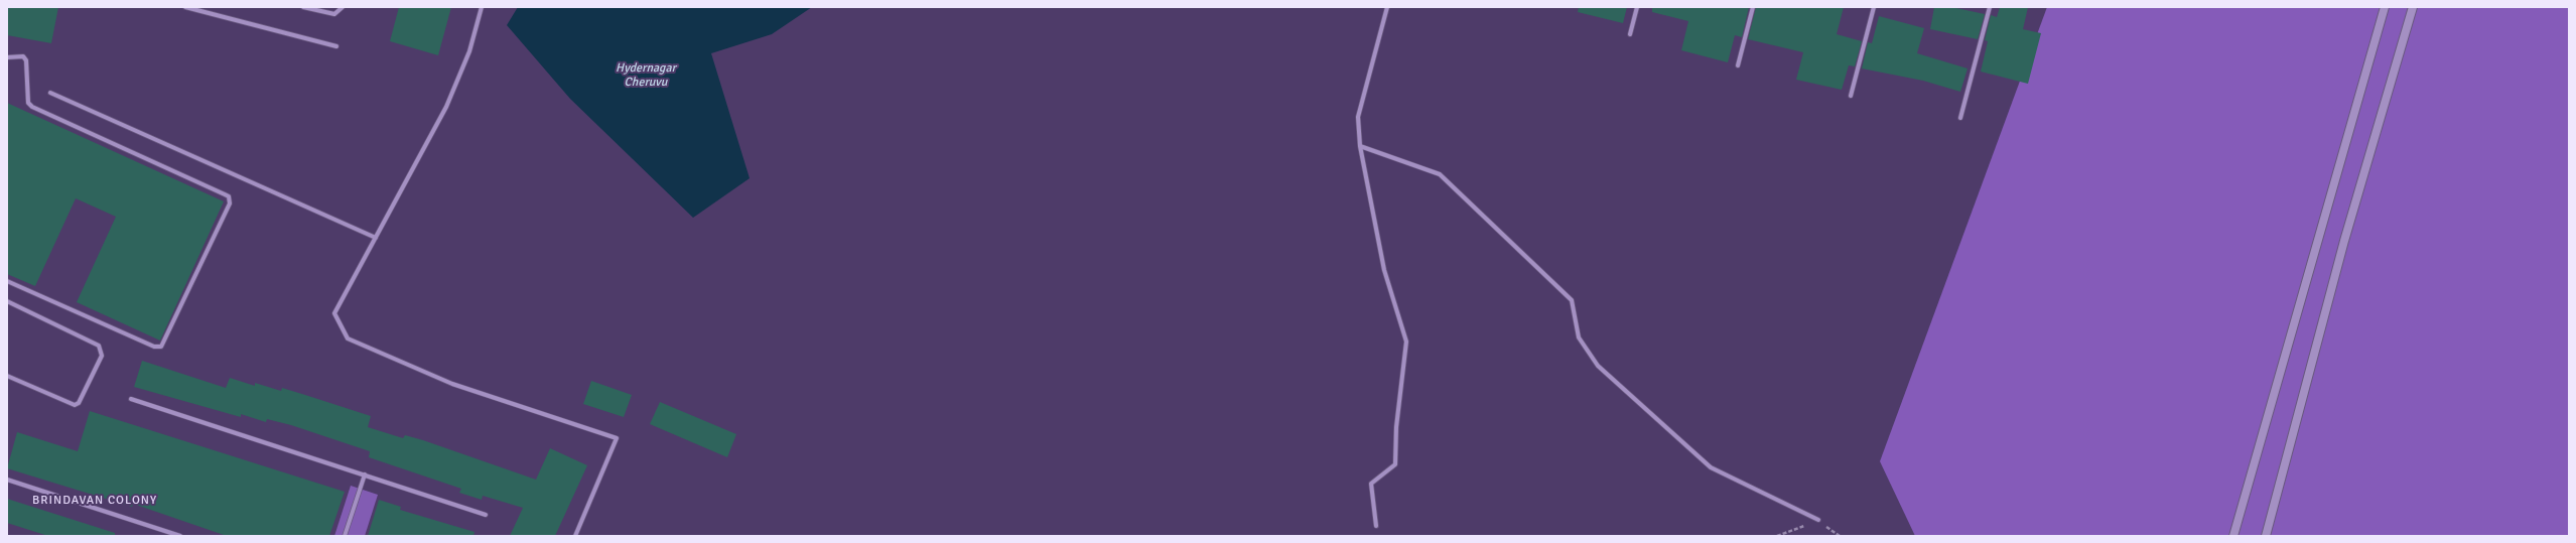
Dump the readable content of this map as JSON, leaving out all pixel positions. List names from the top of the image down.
{
  "districts": ["BRINDAVAN COLONY"],
  "water": ["Hydernagar Cheruvu"]
}
